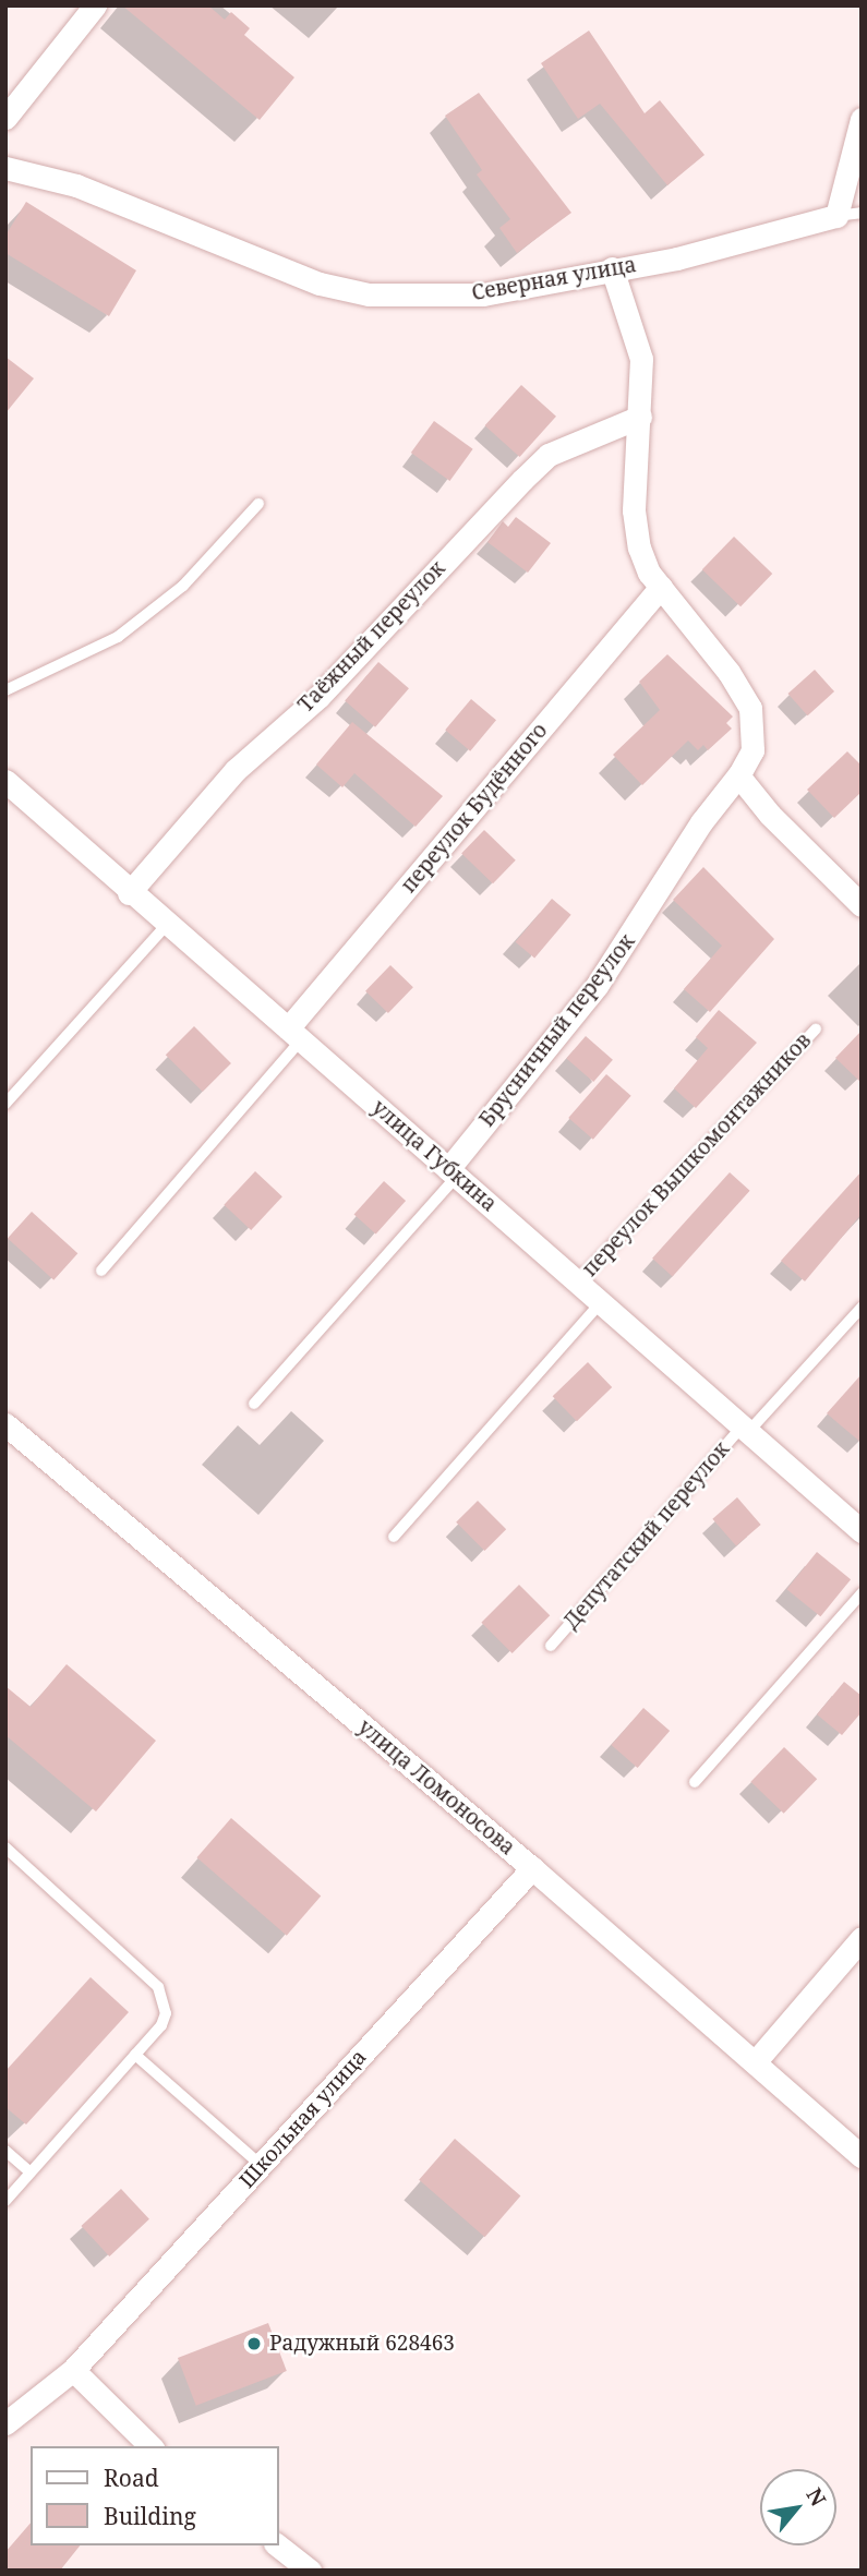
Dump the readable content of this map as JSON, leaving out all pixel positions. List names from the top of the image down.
{
  "streets": {
    "street": [
      "Северная улица",
      "Таёжный переулок",
      "переулок Будённого",
      "Брусничный переулок",
      "улица Губкина",
      "улица Ломоносова",
      "Школьная улица"
    ],
    "lane": ["переулок Вышкомонтажников", "Депутатский переулок"]
  },
  "crossings": [
    ["Северная улица", "Брусничный переулок"],
    ["Таёжный переулок", "Брусничный переулок"],
    ["Таёжный переулок", "улица Губкина"],
    ["переулок Будённого", "Брусничный переулок"],
    ["переулок Будённого", "улица Губкина"],
    ["Брусничный переулок", "улица Губкина"],
    ["переулок Вышкомонтажников", "улица Губкина"],
    ["улица Губкина", "Депутатский переулок"],
    ["улица Ломоносова", "Школьная улица"]
  ],
  "places": ["Радужный 628463"],
  "legend": ["Road", "Building"],
  "north": "top right"
}
